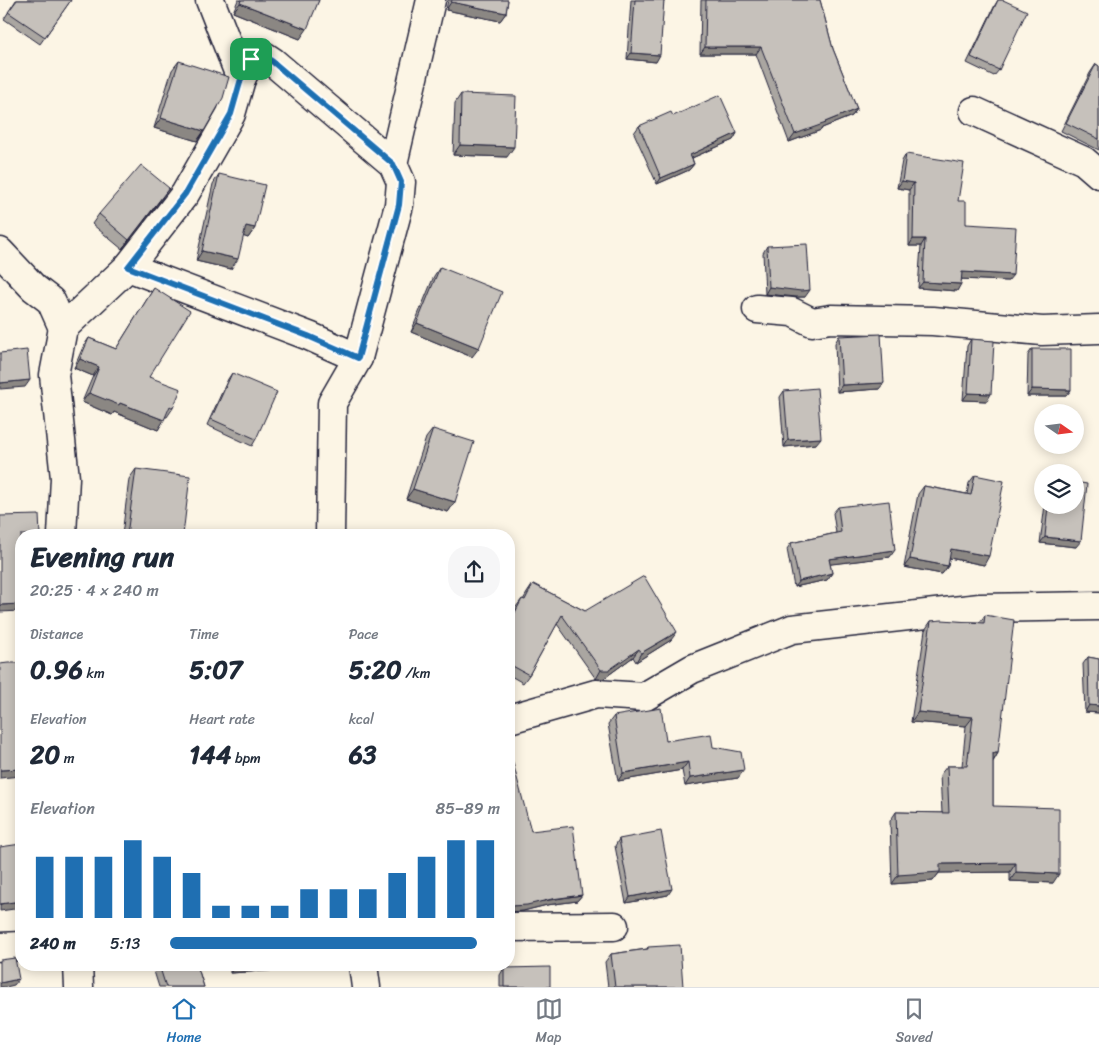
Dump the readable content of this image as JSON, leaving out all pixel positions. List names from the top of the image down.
{
  "north": "right",
  "page": {
    "heading": ["Evening run", "20:25 · 4 × 240 m"],
    "stats": [
      ["Distance", "0.96 km"],
      ["Time", "5:07"],
      ["Pace", "5:20 /km"],
      ["Elevation", "20 m"],
      ["Heart rate", "144 bpm"],
      ["kcal", "63"]
    ],
    "chart": ["Elevation", "85–89 m"],
    "list": [
      {
        "name": "240 m",
        "note": "5:13"
      }
    ],
    "tabs": ["Home", "Map", "Saved"]
  }
}
